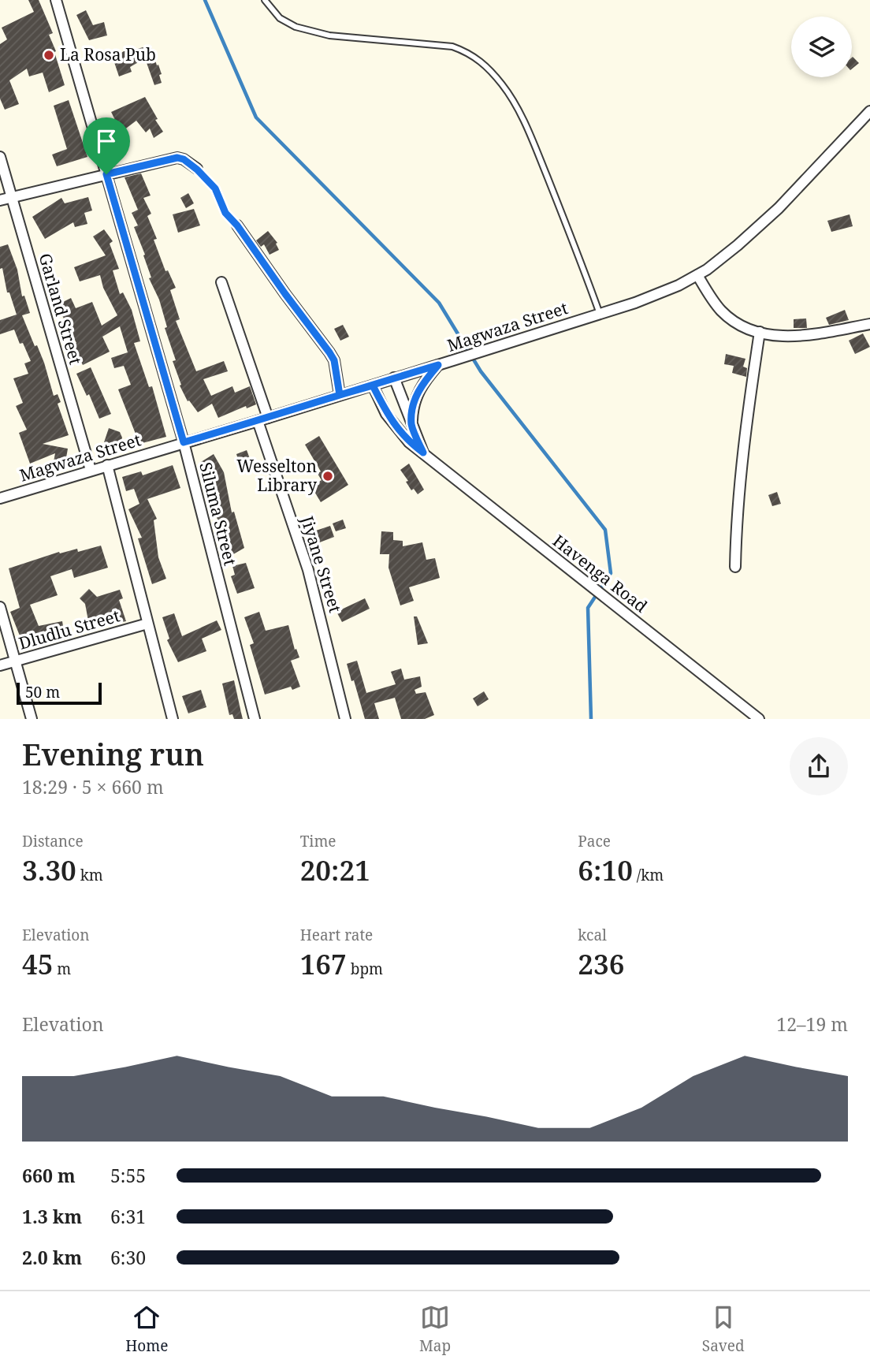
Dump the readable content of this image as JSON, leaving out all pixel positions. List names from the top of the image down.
{
  "streets": {
    "street": [
      "Garland Street",
      "Magwaza Street",
      "Siluma Street",
      "Jiyane Street",
      "Havenga Road",
      "Dludlu Street"
    ]
  },
  "crossings": [
    ["Garland Street", "Magwaza Street"],
    ["Magwaza Street", "Siluma Street"],
    ["Magwaza Street", "Jiyane Street"],
    ["Magwaza Street", "Havenga Road"]
  ],
  "places": ["La Rosa Pub", "Wesselton Library"],
  "scale_bar": "50 m",
  "page": {
    "scale": "50 m",
    "heading": ["Evening run", "18:29 · 5 × 660 m"],
    "stats": [
      ["Distance", "3.30 km"],
      ["Time", "20:21"],
      ["Pace", "6:10 /km"],
      ["Elevation", "45 m"],
      ["Heart rate", "167 bpm"],
      ["kcal", "236"]
    ],
    "chart": ["Elevation", "12–19 m"],
    "list": [
      {
        "name": "660 m",
        "note": "5:55"
      },
      {
        "name": "1.3 km",
        "note": "6:31"
      },
      {
        "name": "2.0 km",
        "note": "6:30"
      }
    ],
    "tabs": ["Home", "Map", "Saved"]
  }
}
